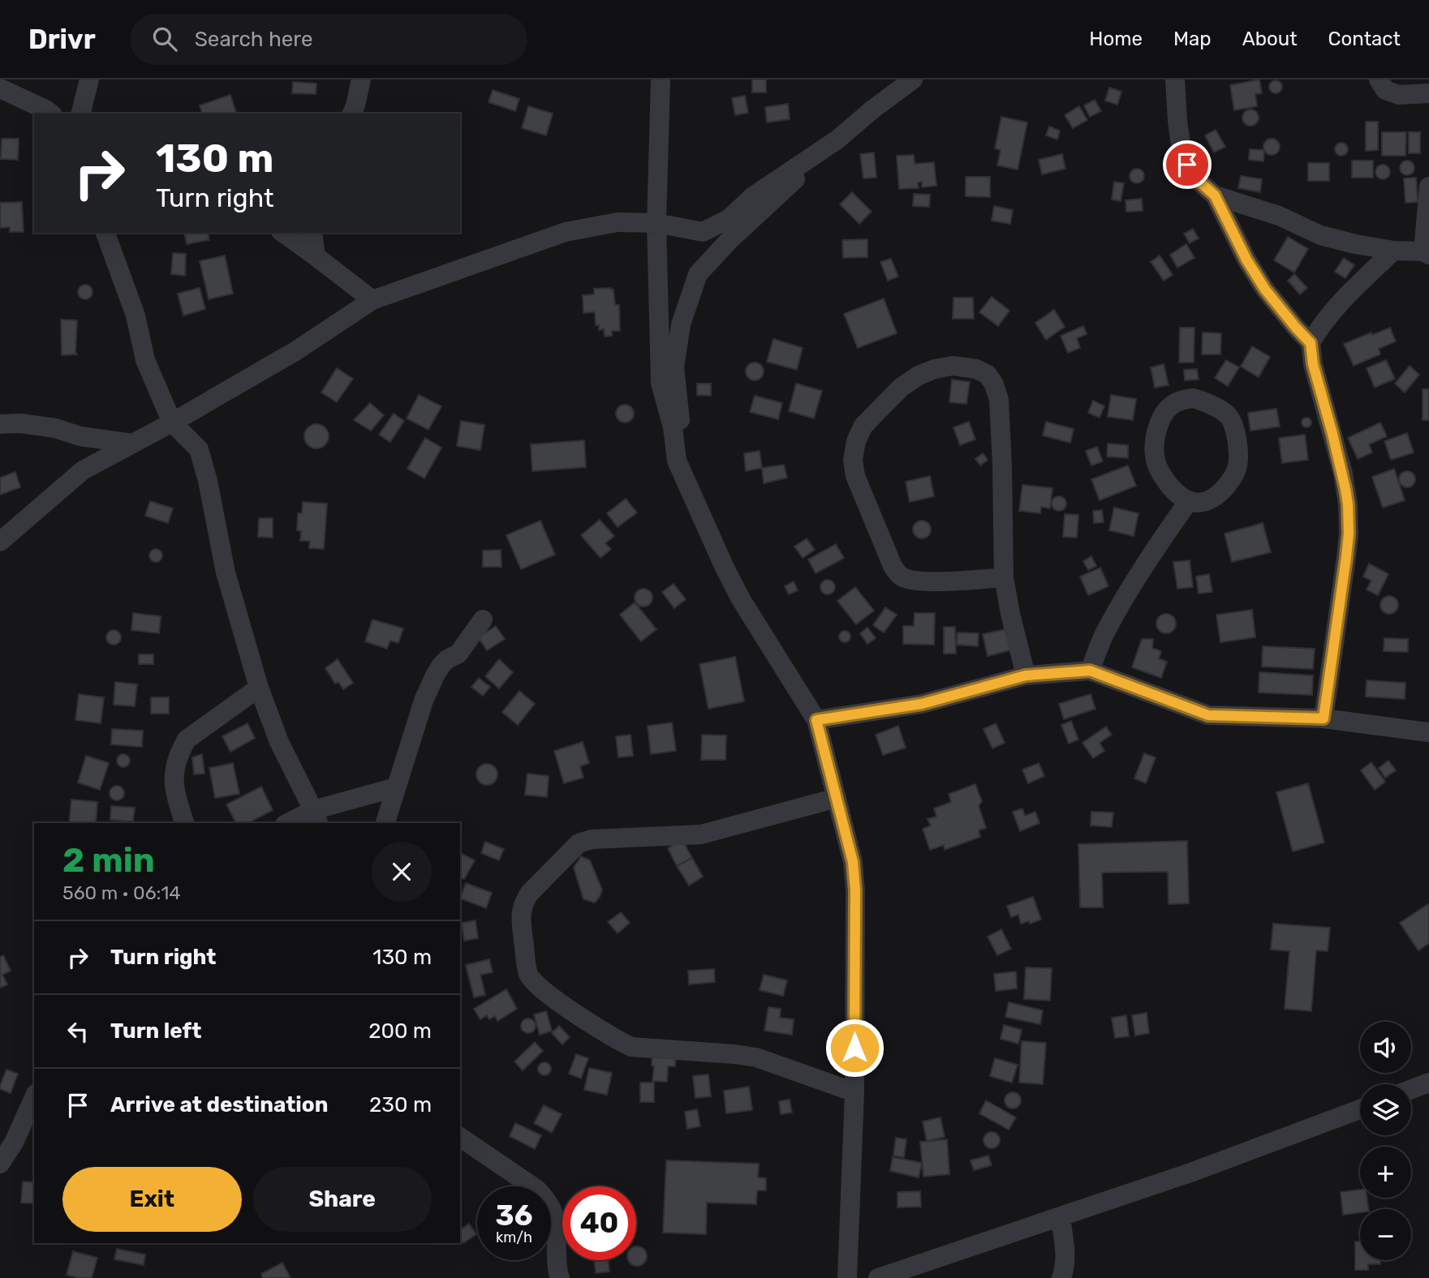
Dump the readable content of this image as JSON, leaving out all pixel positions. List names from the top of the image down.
{
  "page": {
    "header": "Drivr",
    "search": "Search here",
    "nav": [
      "Home",
      "Map",
      "About",
      "Contact"
    ],
    "turn": ["130 m", "Turn right"],
    "heading": ["2 min", "560 m · 06:14"],
    "list": [
      {
        "name": "Turn right",
        "value": "130 m"
      },
      {
        "name": "Turn left",
        "value": "200 m"
      },
      {
        "name": "Arrive at destination",
        "value": "230 m"
      }
    ],
    "map_buttons": ["+", "−"],
    "buttons": ["Exit", "Share"],
    "speed": "36 km/h",
    "limit": "40"
  }
}
